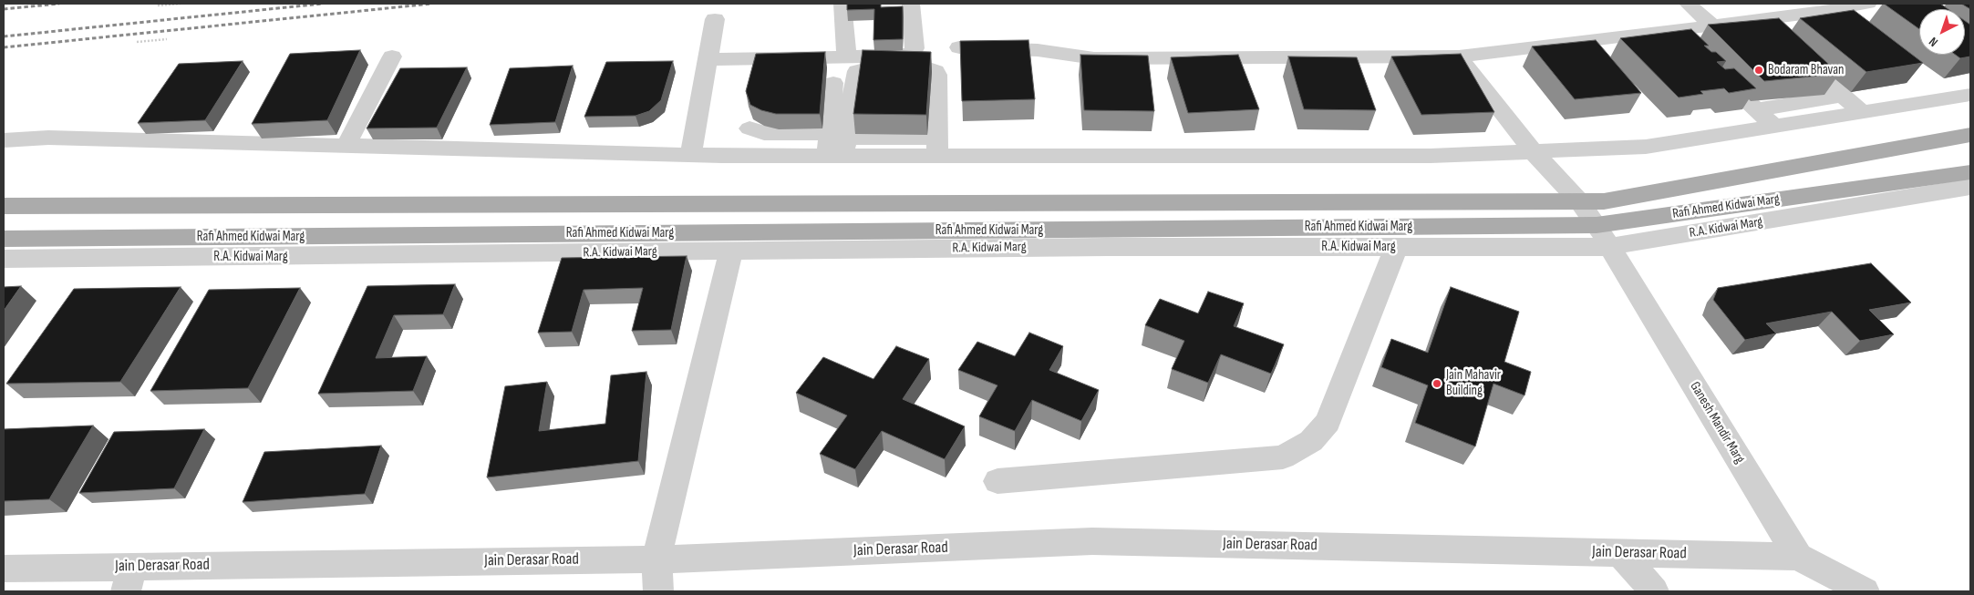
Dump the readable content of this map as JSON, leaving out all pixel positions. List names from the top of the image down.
{
  "streets": {
    "main road": ["Rafi Ahmed Kidwai Marg"],
    "street": ["R.A. Kidwai Marg", "Ganesh Mandir Marg", "Jain Derasar Road"]
  },
  "crossings": [
    ["Rafi Ahmed Kidwai Marg", "R.A. Kidwai Marg"],
    ["Rafi Ahmed Kidwai Marg", "Ganesh Mandir Marg"],
    ["R.A. Kidwai Marg", "Ganesh Mandir Marg"],
    ["Ganesh Mandir Marg", "Jain Derasar Road"]
  ],
  "places": ["Bodaram Bhavan", "Jain Mahavir Building"],
  "north": "bottom left"
}
